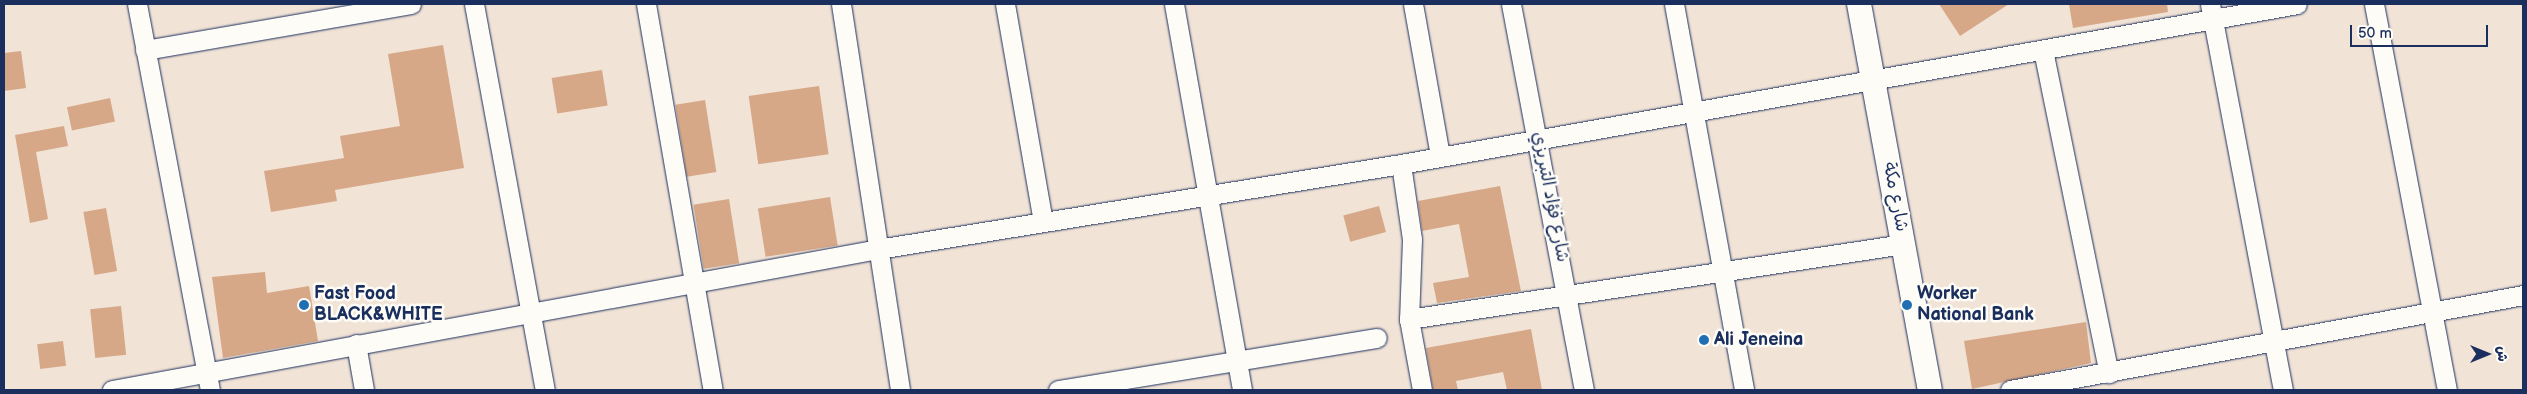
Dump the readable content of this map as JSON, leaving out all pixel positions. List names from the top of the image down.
{
  "streets": {
    "main road": ["شارع مكة"],
    "street": ["شارع فؤاد التبريزي"]
  },
  "places": ["Fast Food BLACK&WHITE", "Worker National Bank", "Ali Jeneina"],
  "scale_bar": "50 m",
  "north": "right"
}
